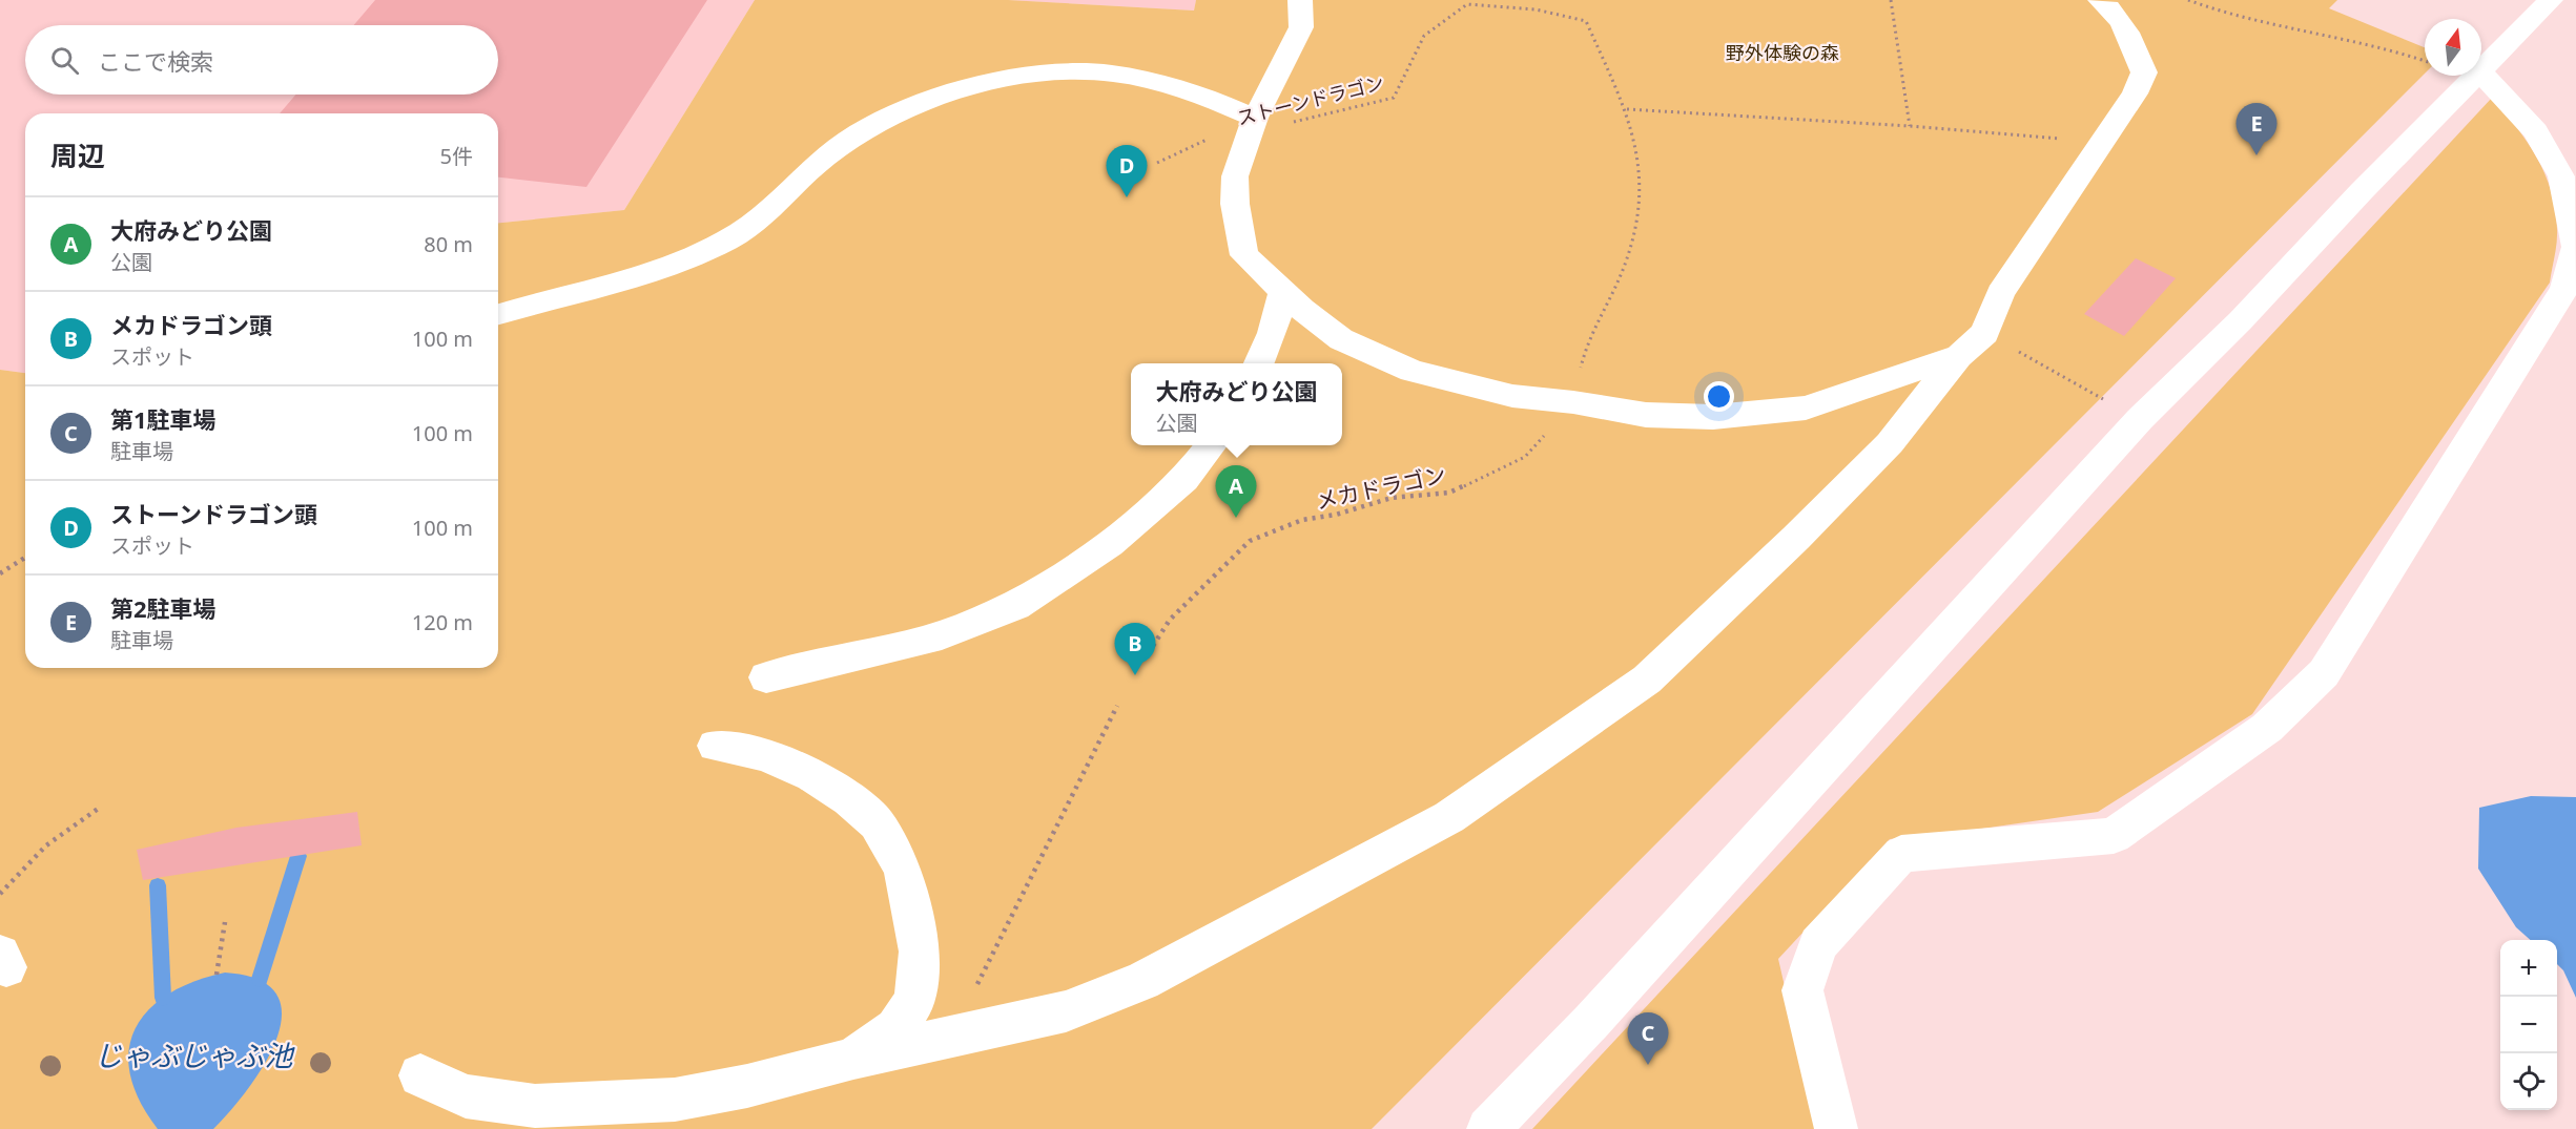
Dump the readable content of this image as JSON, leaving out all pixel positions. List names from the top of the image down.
{
  "streets": {
    "path": ["ストーンドラゴン", "メカドラゴン"]
  },
  "water": ["じゃぶじゃぶ池"],
  "parks": ["野外体験の森"],
  "north": "top",
  "page": {
    "search": "ここで検索",
    "pins": [
      "E",
      "D",
      "A",
      "B",
      "C"
    ],
    "heading": ["周辺", "5件"],
    "list": [
      {
        "mark": "A",
        "name": "大府みどり公園",
        "note": "公園",
        "value": "80 m"
      },
      {
        "mark": "B",
        "name": "メカドラゴン頭",
        "note": "スポット",
        "value": "100 m"
      },
      {
        "mark": "C",
        "name": "第1駐車場",
        "note": "駐車場",
        "value": "100 m"
      },
      {
        "mark": "D",
        "name": "ストーンドラゴン頭",
        "note": "スポット",
        "value": "100 m"
      },
      {
        "mark": "E",
        "name": "第2駐車場",
        "note": "駐車場",
        "value": "120 m"
      }
    ],
    "popup": ["大府みどり公園", "公園"],
    "map_buttons": ["+", "−"]
  }
}
